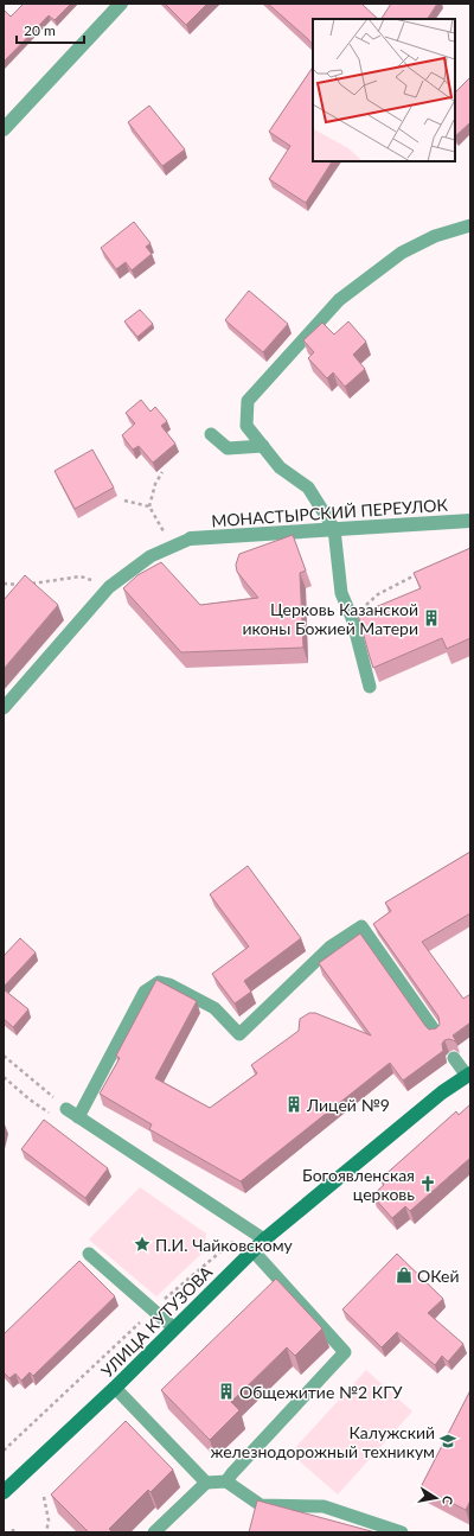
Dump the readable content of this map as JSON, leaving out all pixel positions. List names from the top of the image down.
{
  "streets": {
    "main road": ["УЛИЦА КУТУЗОВА"],
    "street": ["МОНАСТЫРСКИЙ ПЕРЕУЛОК"]
  },
  "places": {
    "building": ["Церковь Казанской иконы Божией Матери", "Лицей №9", "Общежитие №2 КГУ"],
    "church": ["Богоявленская церковь"],
    "place": ["П.И. Чайковскому"],
    "shop": ["ОКей"],
    "school or university": ["Калужский железнодорожный техникум"]
  },
  "scale_bar": "20 m",
  "north": "right"
}
